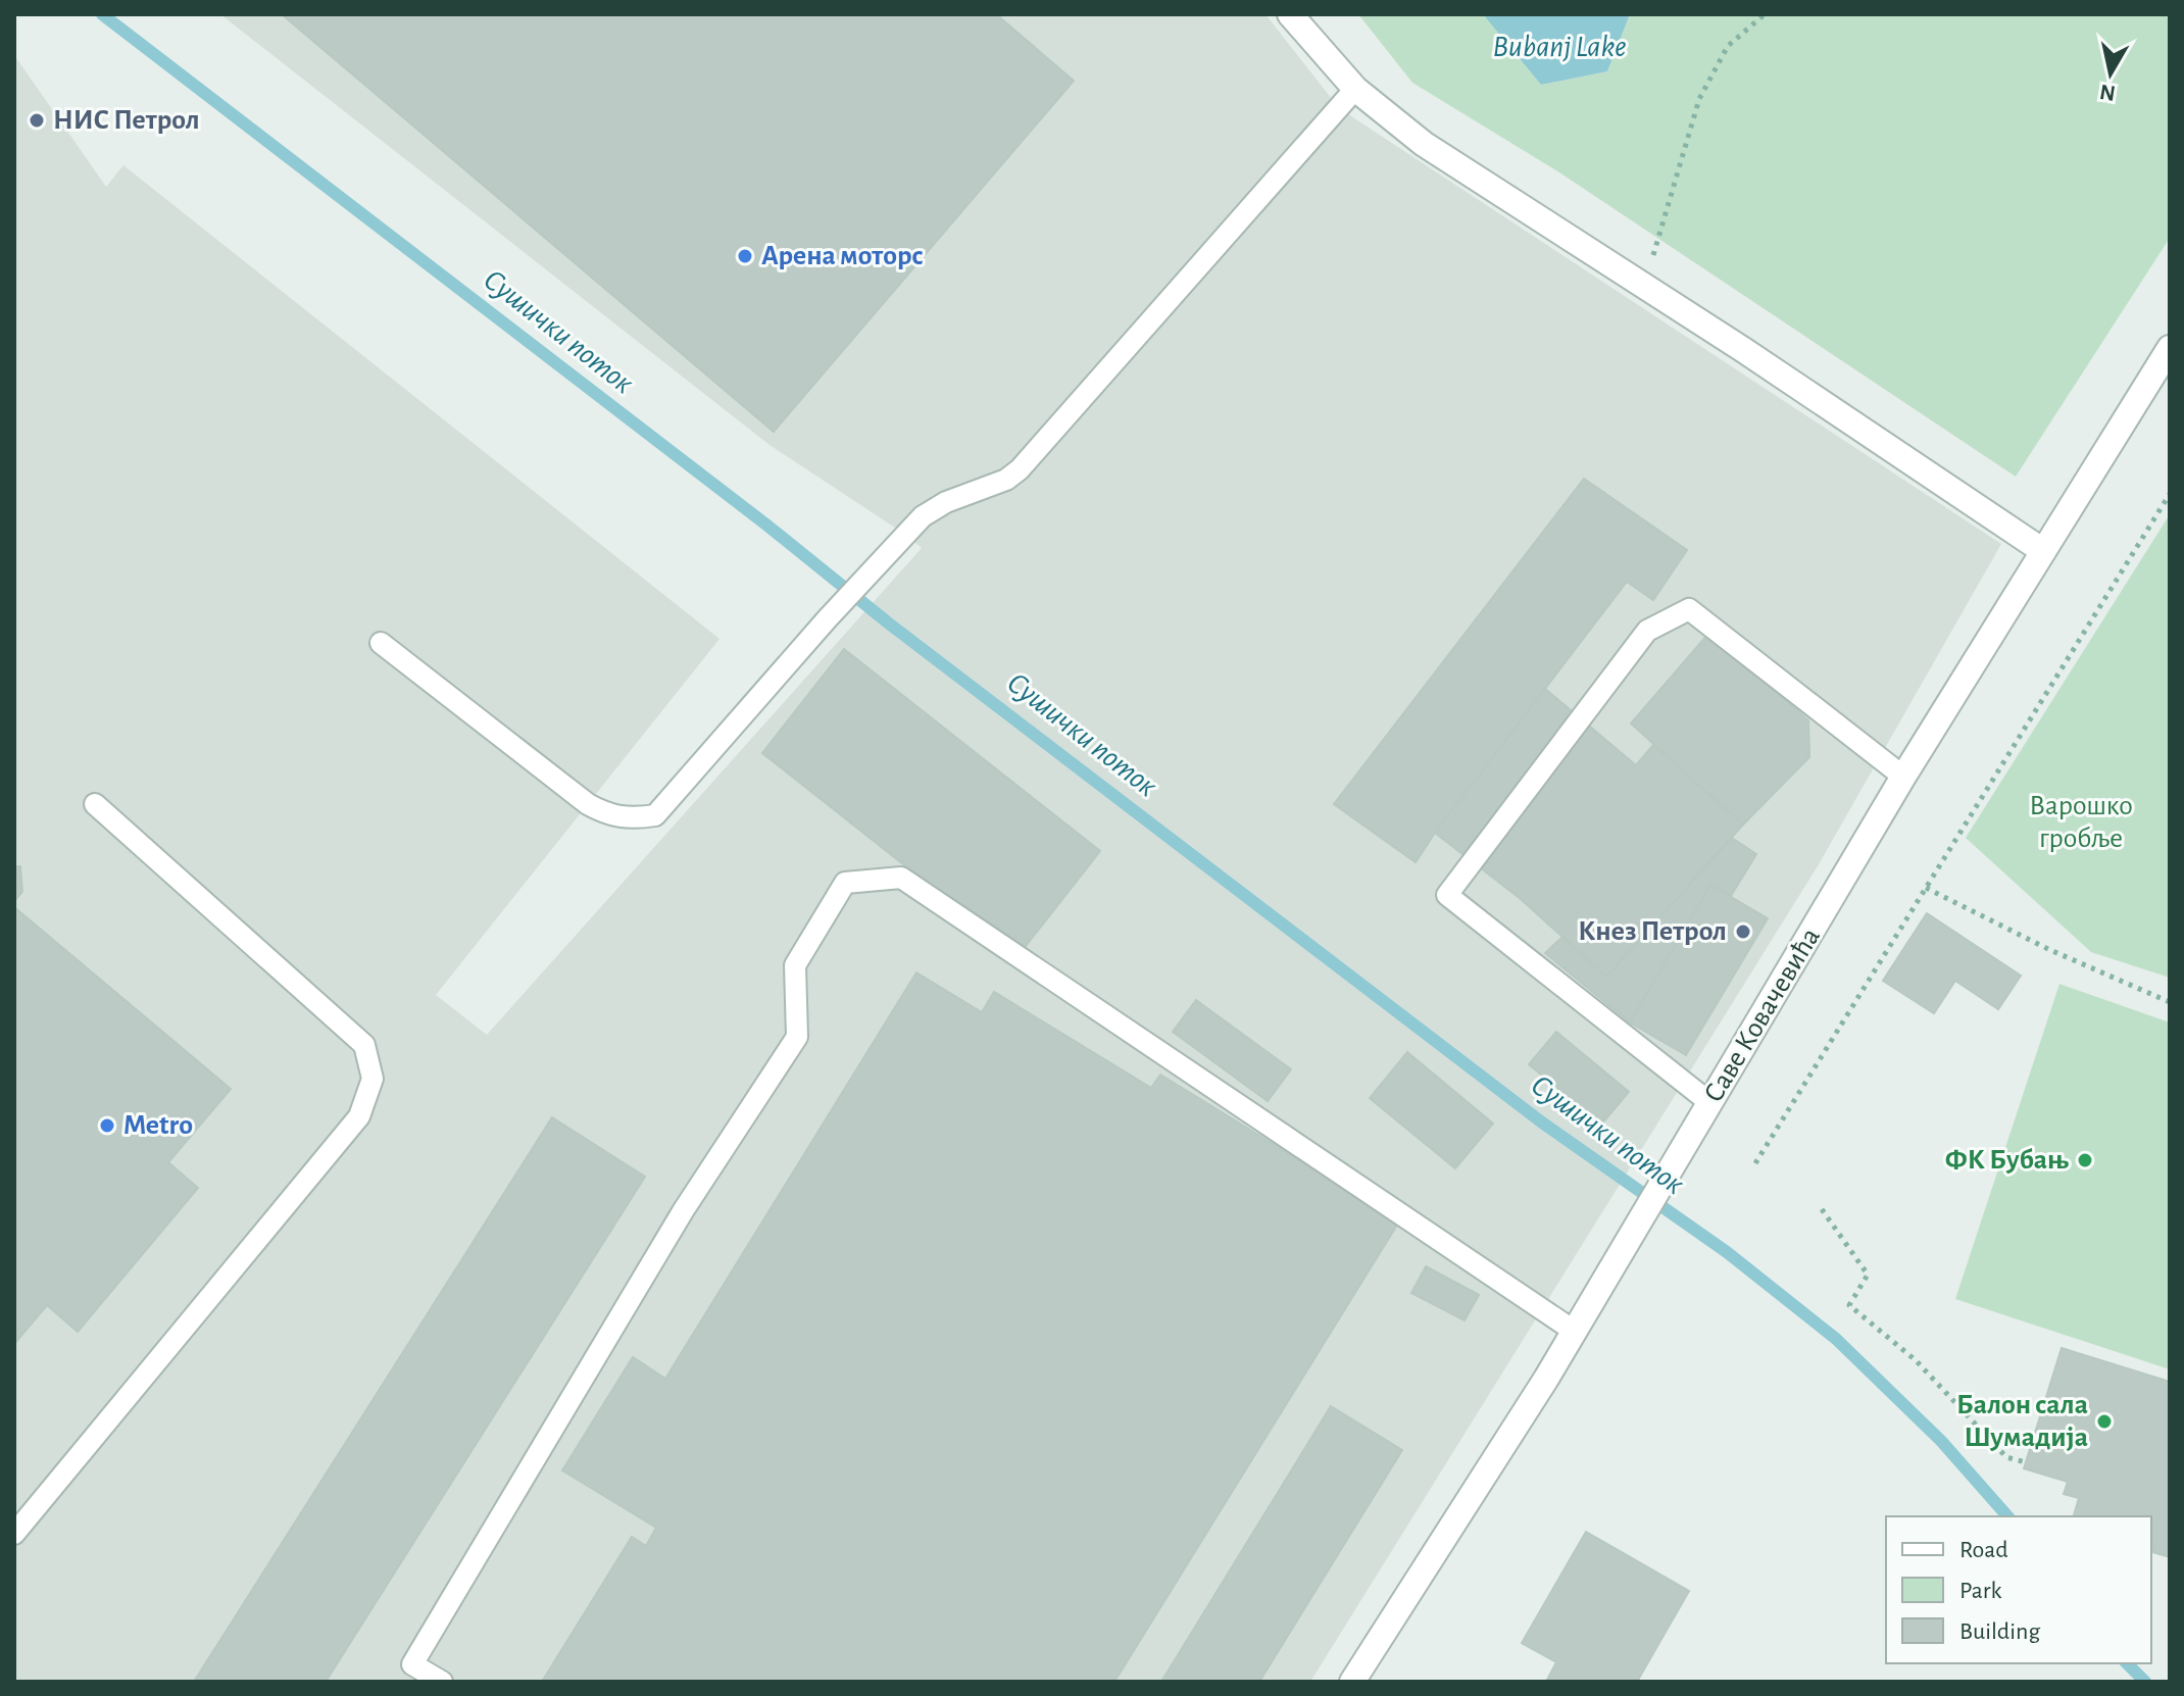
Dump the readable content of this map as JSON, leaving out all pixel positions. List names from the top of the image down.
{
  "streets": {
    "street": ["Саве Ковачевића"]
  },
  "water": ["Bubanj Lake", "Сушички поток"],
  "parks": ["Варошко гробље"],
  "places": [
    "НИС Петрол",
    "Арена моторс",
    "Кнез Петрол",
    "Metro",
    "ФК Бубањ",
    "Балон сала Шумадија"
  ],
  "legend": ["Road", "Park", "Building"],
  "north": "bottom"
}
